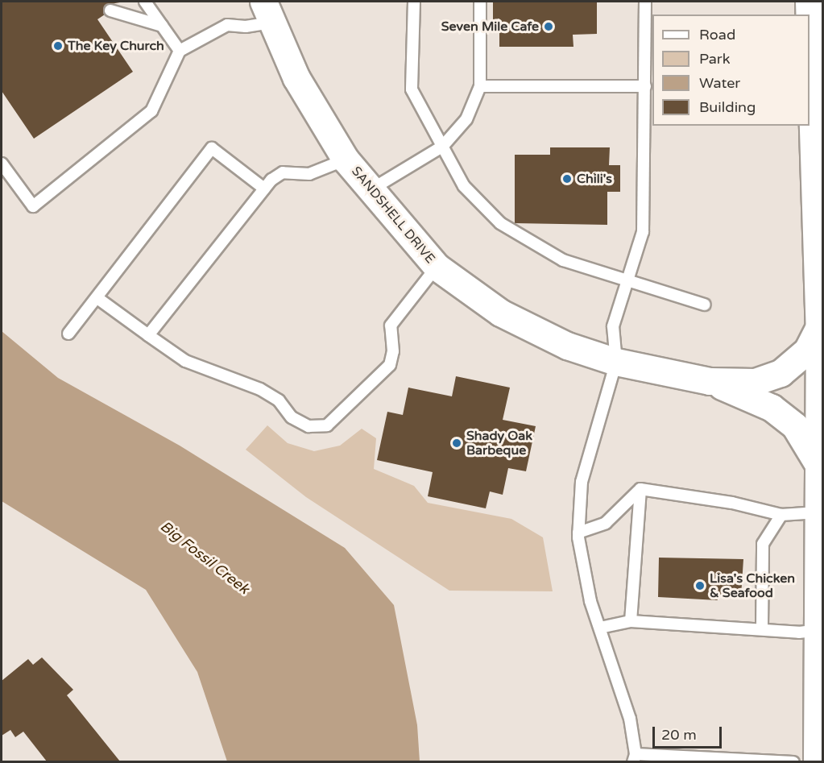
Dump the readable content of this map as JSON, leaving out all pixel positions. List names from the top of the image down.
{
  "streets": {
    "main road": ["SANDSHELL DRIVE"]
  },
  "water": ["Big Fossil Creek"],
  "places": [
    "Seven Mile Cafe",
    "The Key Church",
    "Chili's",
    "Shady Oak Barbeque",
    "Lisa's Chicken & Seafood"
  ],
  "legend": [
    "Road",
    "Park",
    "Water",
    "Building"
  ],
  "scale_bar": "20 m"
}
